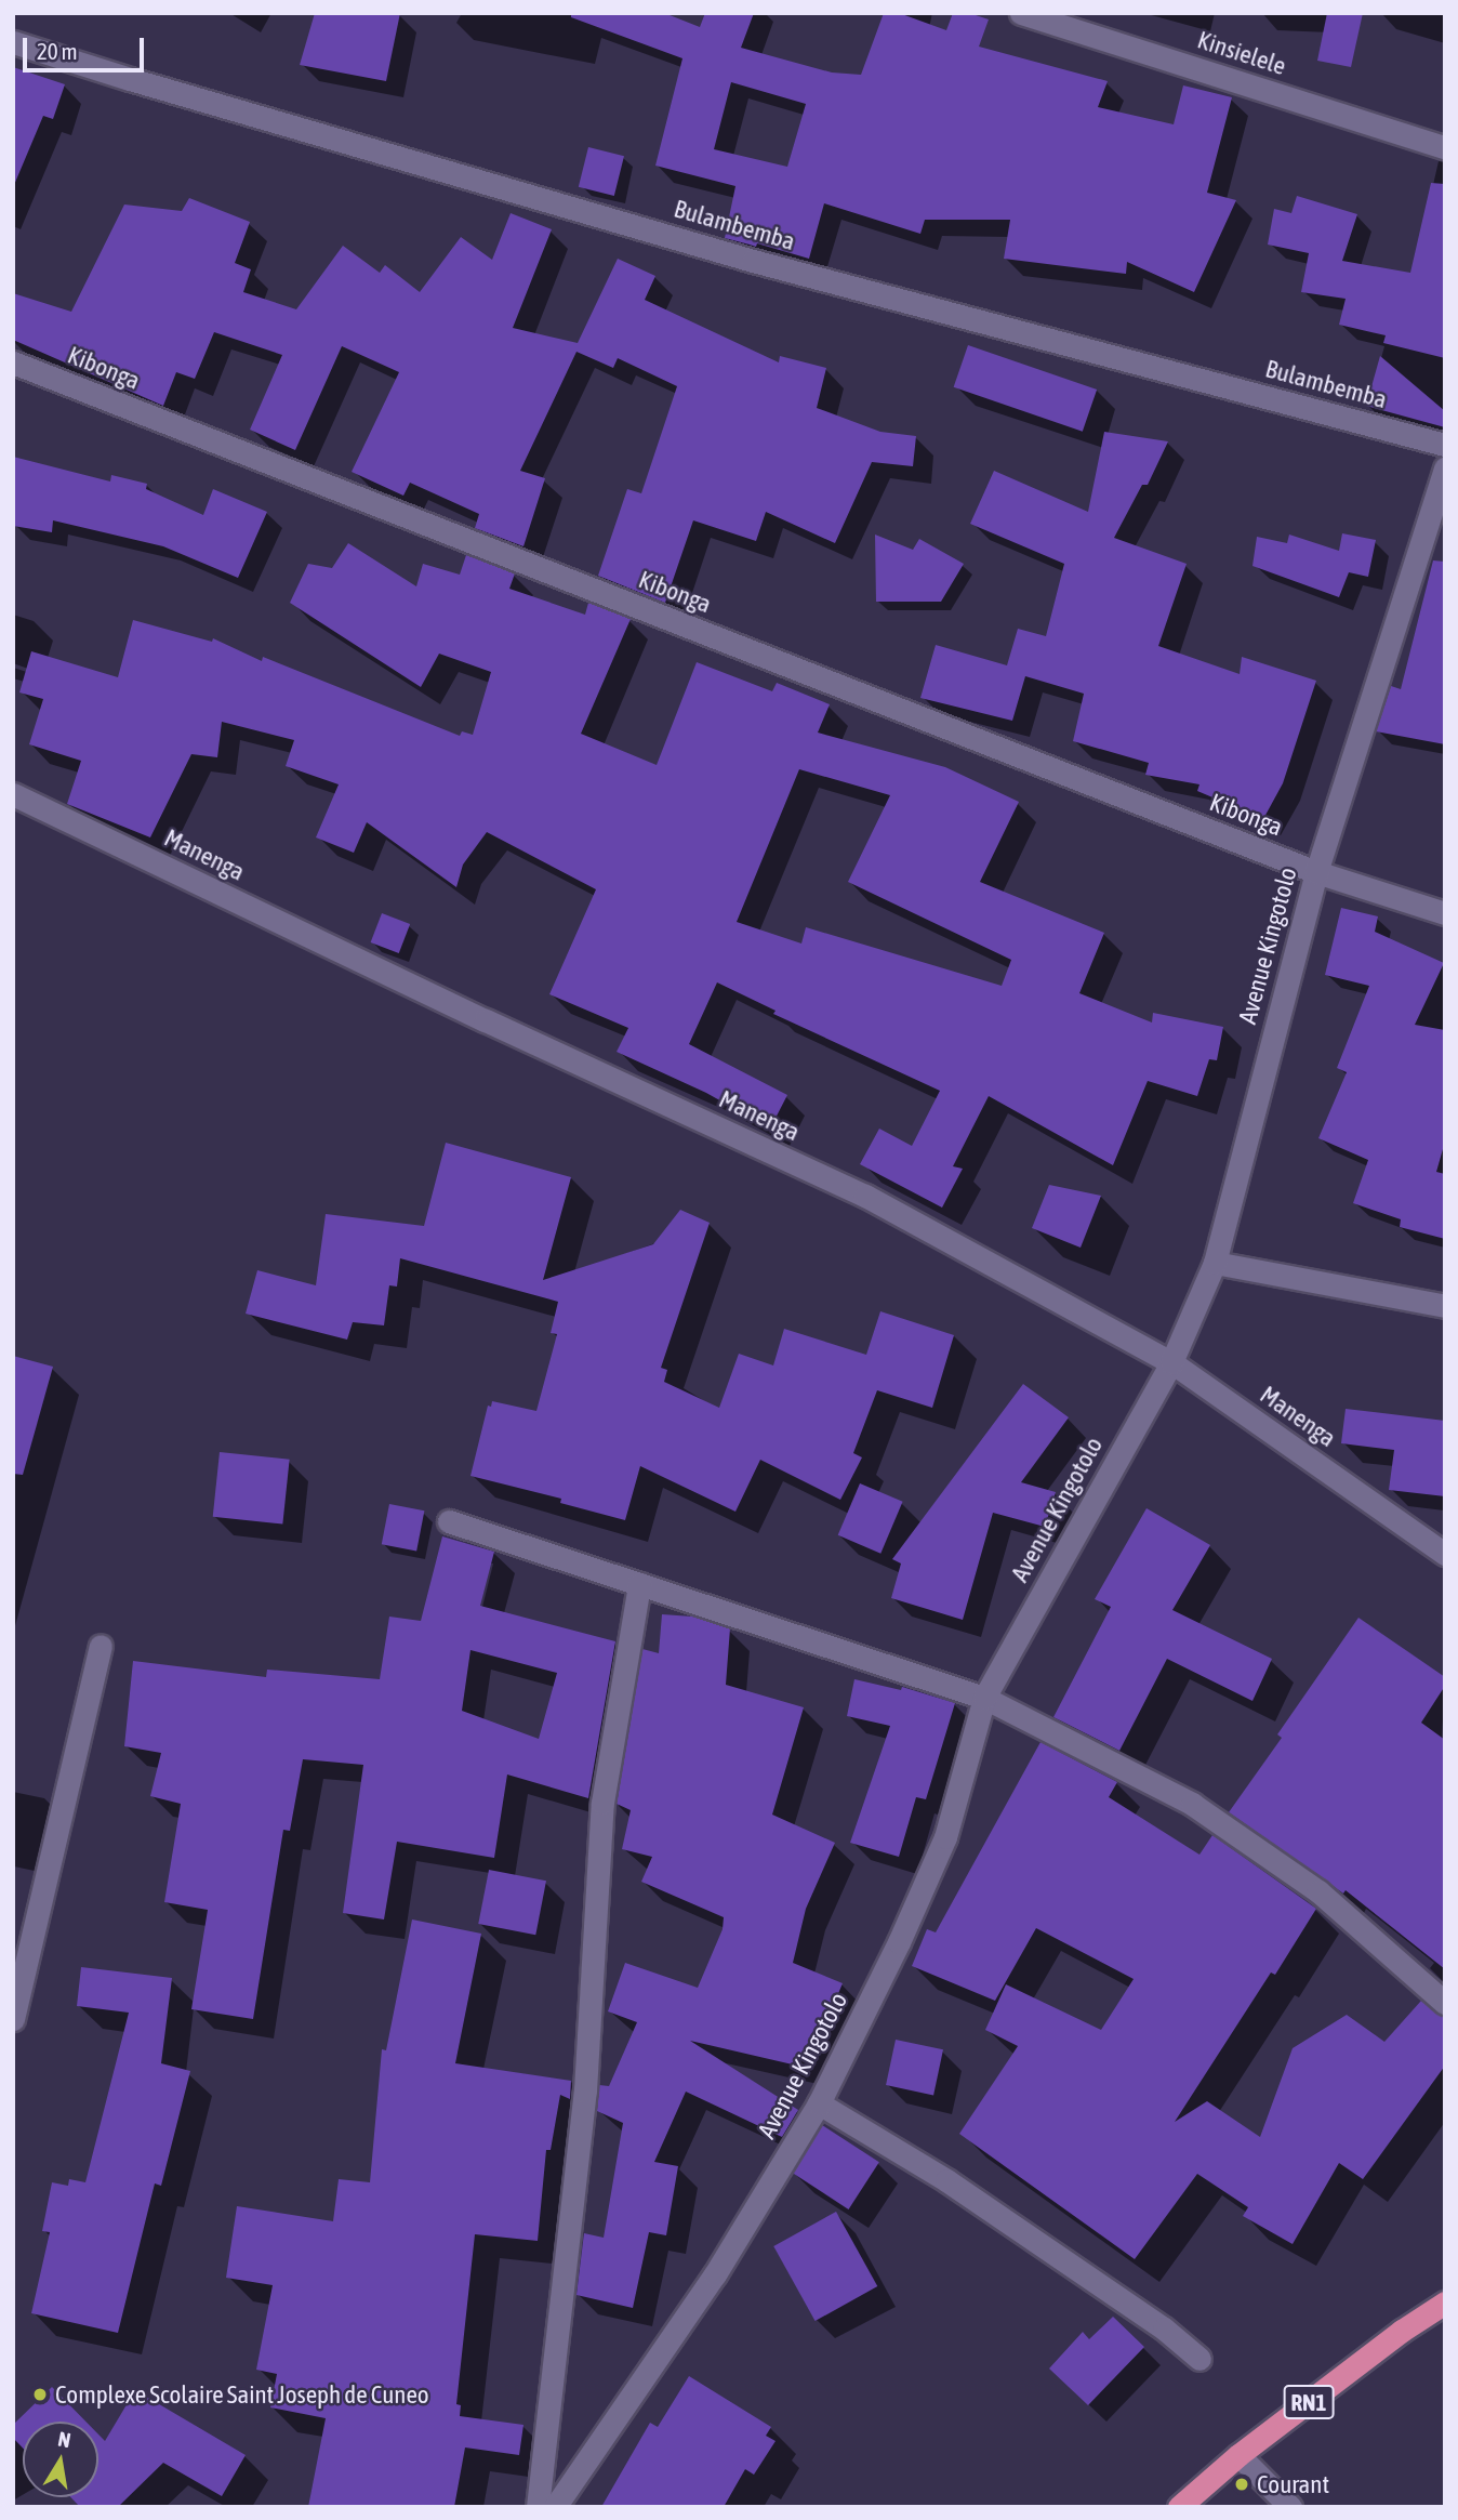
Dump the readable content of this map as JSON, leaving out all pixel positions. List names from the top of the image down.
{
  "streets": {
    "highway": ["RN1"],
    "street": [
      "Kinsielele",
      "Bulambemba",
      "Kibonga",
      "Manenga",
      "Avenue Kingotolo"
    ]
  },
  "crossings": [
    ["Kibonga", "Avenue Kingotolo"],
    ["Manenga", "Avenue Kingotolo"]
  ],
  "places": ["Complexe Scolaire Saint Joseph de Cuneo", "Courant"],
  "scale_bar": "20 m",
  "north": "top"
}
